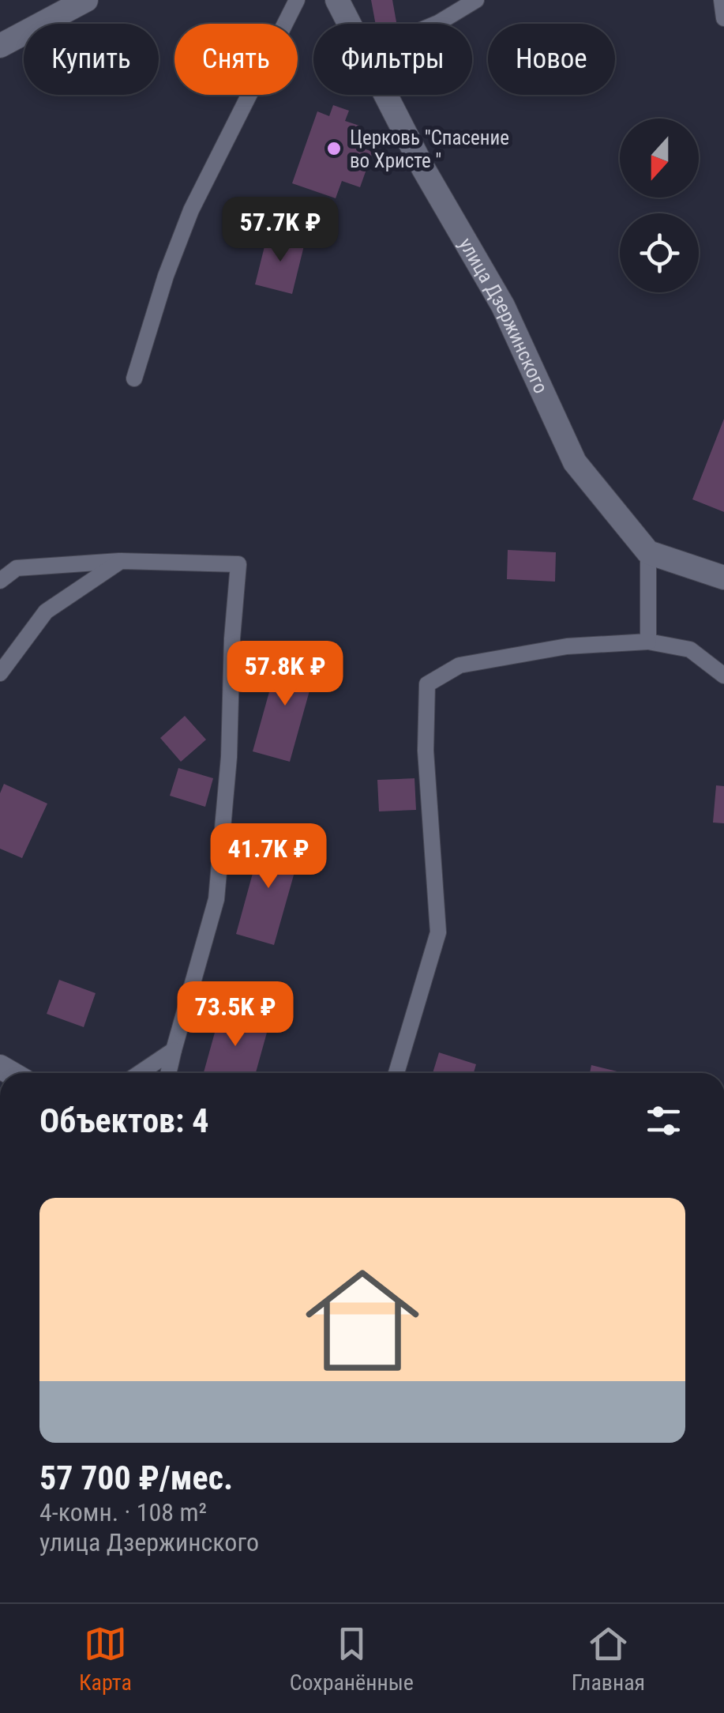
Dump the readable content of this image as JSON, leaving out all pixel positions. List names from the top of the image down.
{
  "streets": {
    "street": ["улица Дзержинского"]
  },
  "places": ["Церковь \"Спасение во Христе \""],
  "north": "bottom",
  "page": {
    "chip": [
      "Купить",
      "Снять",
      "Фильтры",
      "Новое"
    ],
    "price": [
      "57.7K ₽",
      "57.8K ₽",
      "41.7K ₽",
      "73.5K ₽"
    ],
    "heading": "Объектов: 4",
    "list": [
      {
        "name": "57 700 ₽/мес.",
        "note": "4-комн. · 108 m² · улица Дзержинского"
      }
    ],
    "tabs": ["Карта", "Сохранённые", "Главная"]
  }
}
